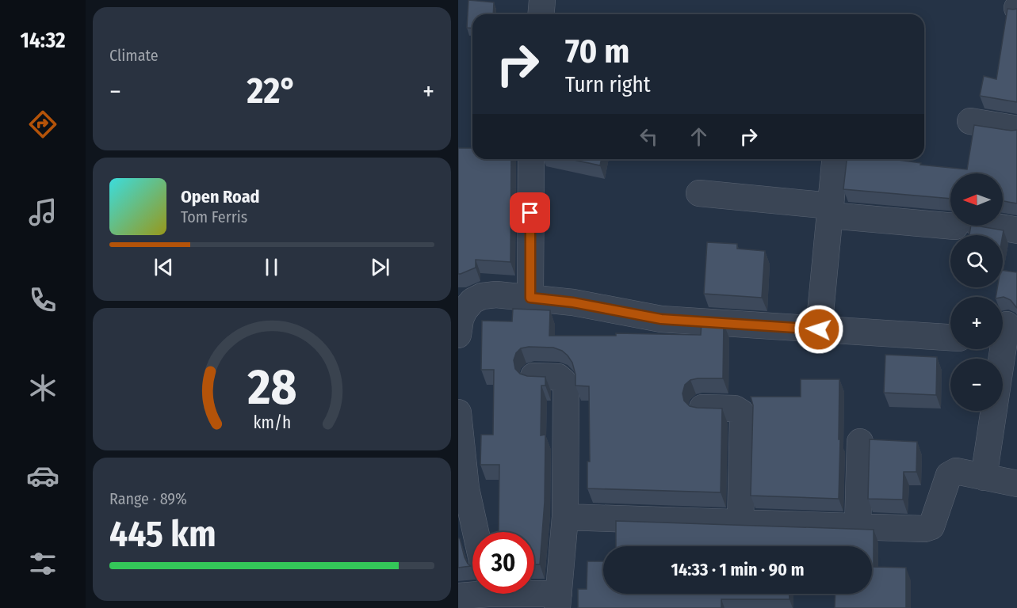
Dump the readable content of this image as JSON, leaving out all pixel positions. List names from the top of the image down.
{
  "north": "left",
  "page": {
    "tabs": "14:32",
    "tile": [
      "Climate",
      ["Range · 89%", "445 km"]
    ],
    "turn": ["70 m", "Turn right"],
    "heat": ["−", "22°", "+"],
    "map_buttons": ["+", "−"],
    "song": ["Open Road", "Tom Ferris"],
    "limit": "30",
    "trip": "14:33 · 1 min · 90 m",
    "gauge": ["28", "km/h"]
  }
}
